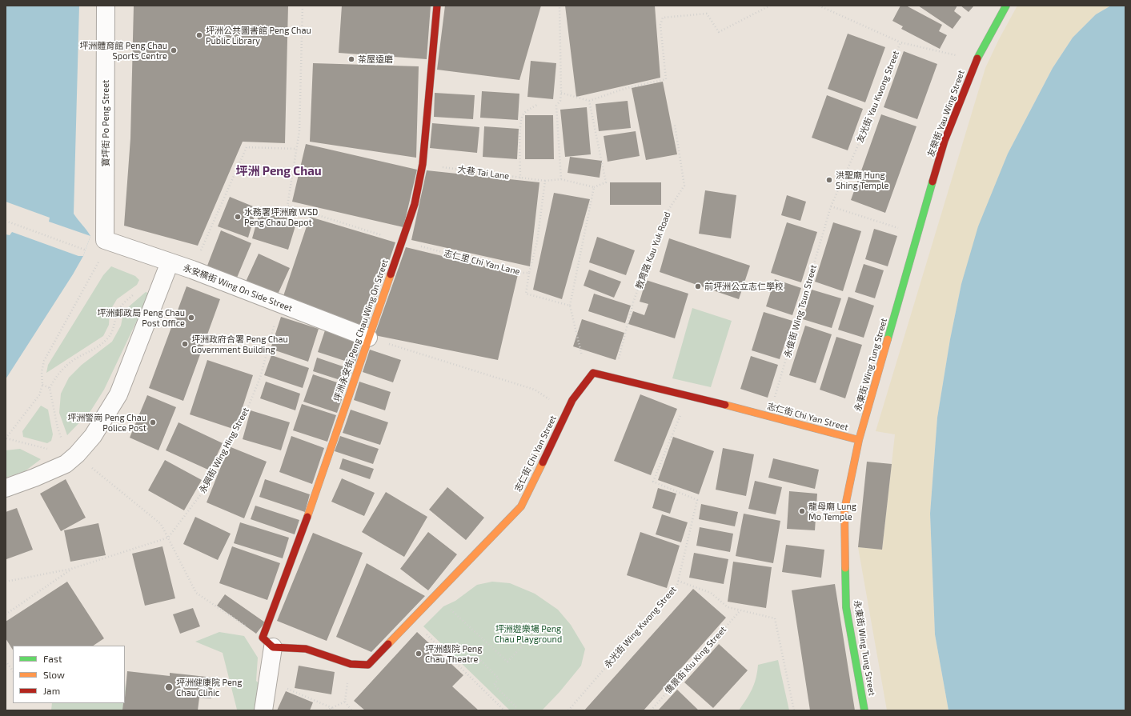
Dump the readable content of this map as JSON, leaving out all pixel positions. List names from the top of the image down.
{
  "streets": {
    "street": [
      "友榮街 Yau Wing Street",
      "寶坪街 Po Peng Street",
      "永安橫街 Wing On Side Street",
      "坪洲永安街 Peng Chau Wing On Street",
      "永東街 Wing Tung Street",
      "志仁街 Chi Yan Street"
    ],
    "path": [
      "友光街 Yau Kwong Street",
      "大巷 Tai Lane",
      "教育路 Kau Yuk Road",
      "志仁里 Chi Yan Lane",
      "永俊街 Wing Tsun Street",
      "永興街 Wing Hing Street",
      "永光街 Wing Kwong Street",
      "僑景街 Kiu King Street"
    ]
  },
  "crossings": [
    ["友光街 Yau Kwong Street", "友榮街 Yau Wing Street"],
    ["友光街 Yau Kwong Street", "永俊街 Wing Tsun Street"],
    ["友榮街 Yau Wing Street", "永東街 Wing Tung Street"],
    ["寶坪街 Po Peng Street", "永安橫街 Wing On Side Street"],
    ["大巷 Tai Lane", "志仁里 Chi Yan Lane"],
    ["大巷 Tai Lane", "坪洲永安街 Peng Chau Wing On Street"],
    ["教育路 Kau Yuk Road", "志仁街 Chi Yan Street"],
    ["志仁里 Chi Yan Lane", "坪洲永安街 Peng Chau Wing On Street"],
    ["永安橫街 Wing On Side Street", "坪洲永安街 Peng Chau Wing On Street"],
    ["永安橫街 Wing On Side Street", "永興街 Wing Hing Street"],
    ["永俊街 Wing Tsun Street", "志仁街 Chi Yan Street"],
    ["坪洲永安街 Peng Chau Wing On Street", "志仁街 Chi Yan Street"],
    ["永東街 Wing Tung Street", "志仁街 Chi Yan Street"],
    ["志仁街 Chi Yan Street", "永光街 Wing Kwong Street"]
  ],
  "districts": ["坪洲 Peng Chau"],
  "parks": ["坪洲遊樂場 Peng Chau Playground"],
  "places": [
    "坪洲公共圖書館 Peng Chau Public Library",
    "坪洲體育館 Peng Chau Sports Centre",
    "茶屋遠磨",
    "洪聖廟 Hung Shing Temple",
    "水務署坪洲廠 WSD Peng Chau Depot",
    "前坪洲公立志仁學校",
    "坪洲郵政局 Peng Chau Post Office",
    "坪洲政府合署 Peng Chau Government Building",
    "坪洲警崗 Peng Chau Police Post",
    "龍母廟 Lung Mo Temple",
    "坪洲戲院 Peng Chau Theatre",
    "坪洲健康院 Peng Chau Clinic"
  ],
  "legend": ["Fast", "Slow", "Jam"]
}
